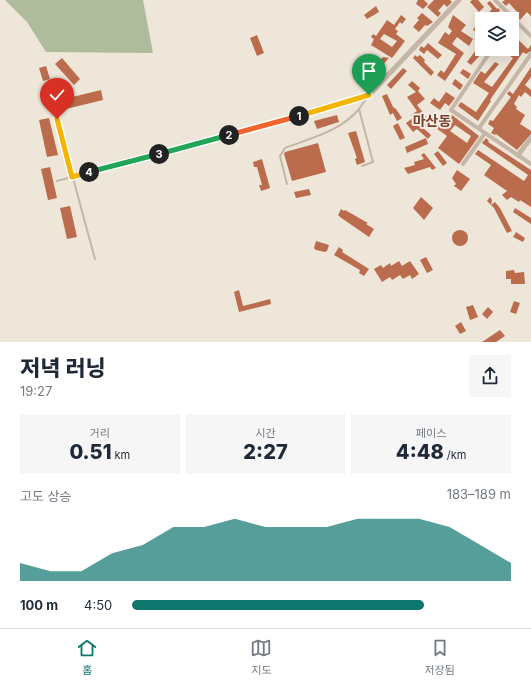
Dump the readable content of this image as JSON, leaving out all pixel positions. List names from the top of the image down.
{
  "districts": ["마산동"],
  "page": {
    "pins": [
      "1",
      "2",
      "3",
      "4"
    ],
    "heading": ["저녁 러닝", "19:27"],
    "stats": [
      ["거리", "0.51 km"],
      ["시간", "2:27"],
      ["페이스", "4:48 /km"]
    ],
    "chart": ["고도 상승", "183–189 m"],
    "list": [
      {
        "name": "100 m",
        "note": "4:50"
      }
    ],
    "tabs": ["홈", "지도", "저장됨"]
  }
}
